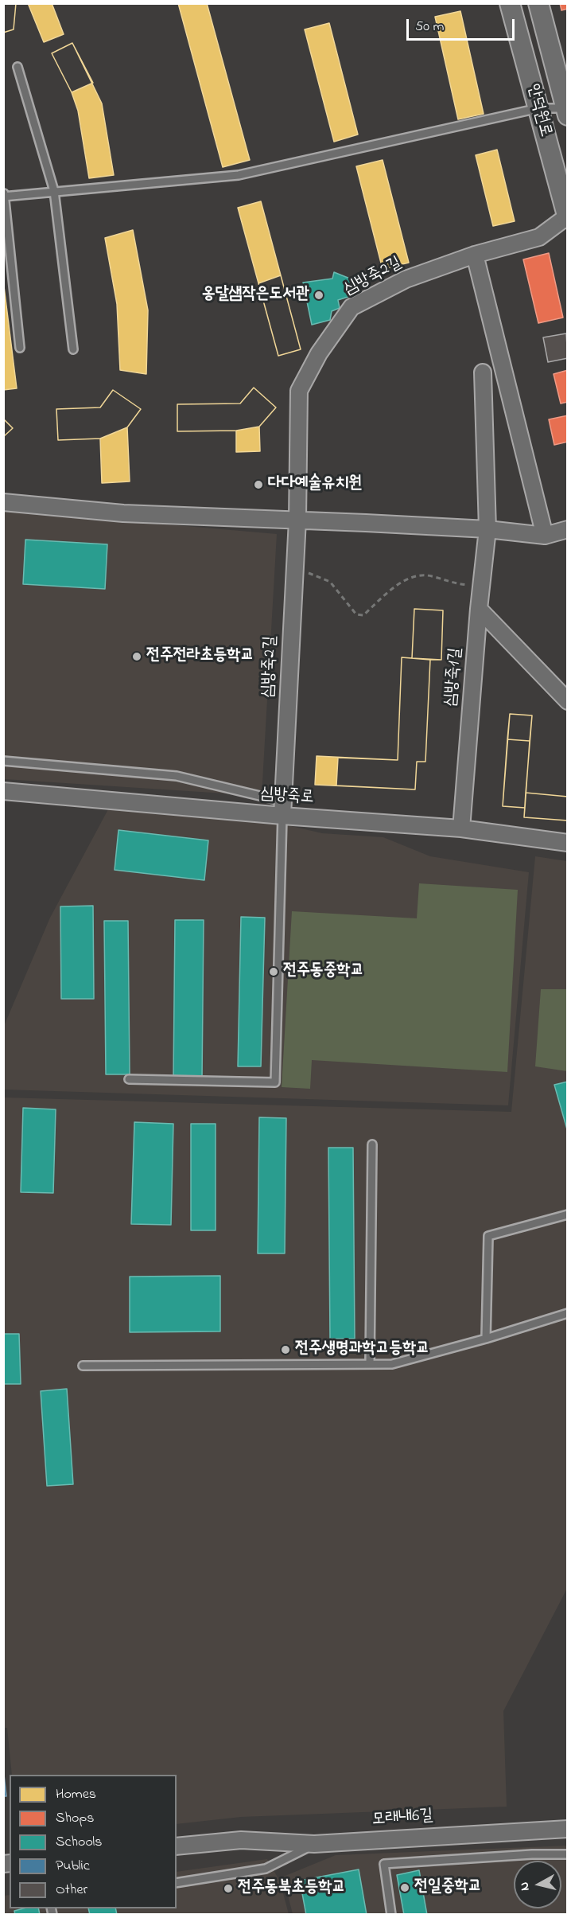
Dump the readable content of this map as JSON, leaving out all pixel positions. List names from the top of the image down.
{
  "streets": {
    "street": [
      "안덕원로",
      "심방죽2길",
      "심방죽1길",
      "심방죽로",
      "모래내6길"
    ]
  },
  "crossings": [
    ["안덕원로", "심방죽2길"],
    ["심방죽2길", "심방죽로"],
    ["심방죽1길", "심방죽로"]
  ],
  "places": [
    "옹달샘작은도서관",
    "다다예술유치원",
    "전주전라초등학교",
    "전주동중학교",
    "전주생명과학고등학교",
    "전일중학교",
    "전주동북초등학교"
  ],
  "legend": [
    "Homes",
    "Shops",
    "Schools",
    "Public",
    "Other"
  ],
  "scale_bar": "50 m",
  "north": "left"
}
